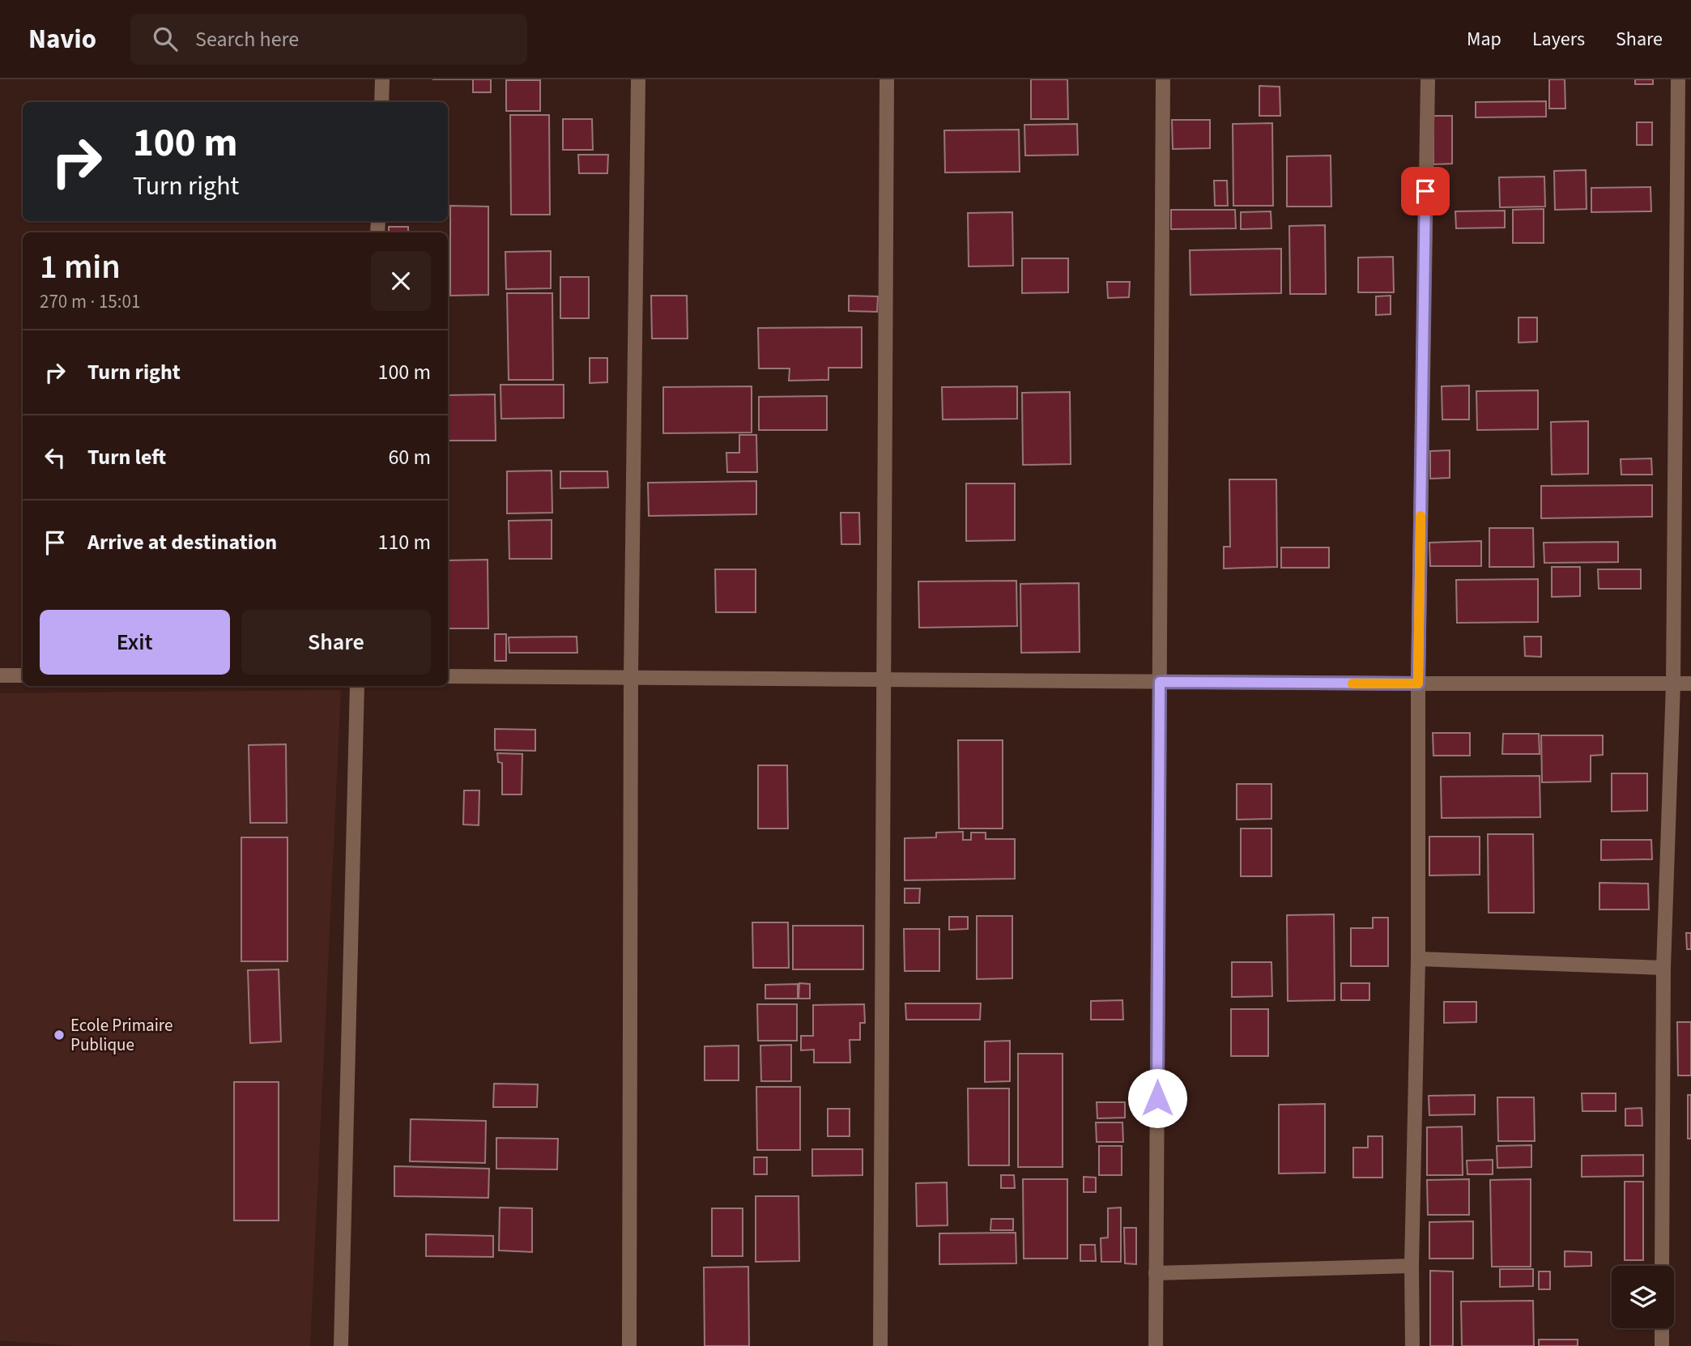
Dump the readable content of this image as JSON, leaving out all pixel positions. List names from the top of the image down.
{
  "places": ["Ecole Primaire Publique"],
  "page": {
    "header": "Navio",
    "search": "Search here",
    "nav": ["Map", "Layers", "Share"],
    "turn": ["100 m", "Turn right"],
    "heading": ["1 min", "270 m · 15:01"],
    "list": [
      {
        "name": "Turn right",
        "value": "100 m"
      },
      {
        "name": "Turn left",
        "value": "60 m"
      },
      {
        "name": "Arrive at destination",
        "value": "110 m"
      }
    ],
    "buttons": ["Exit", "Share"]
  }
}
